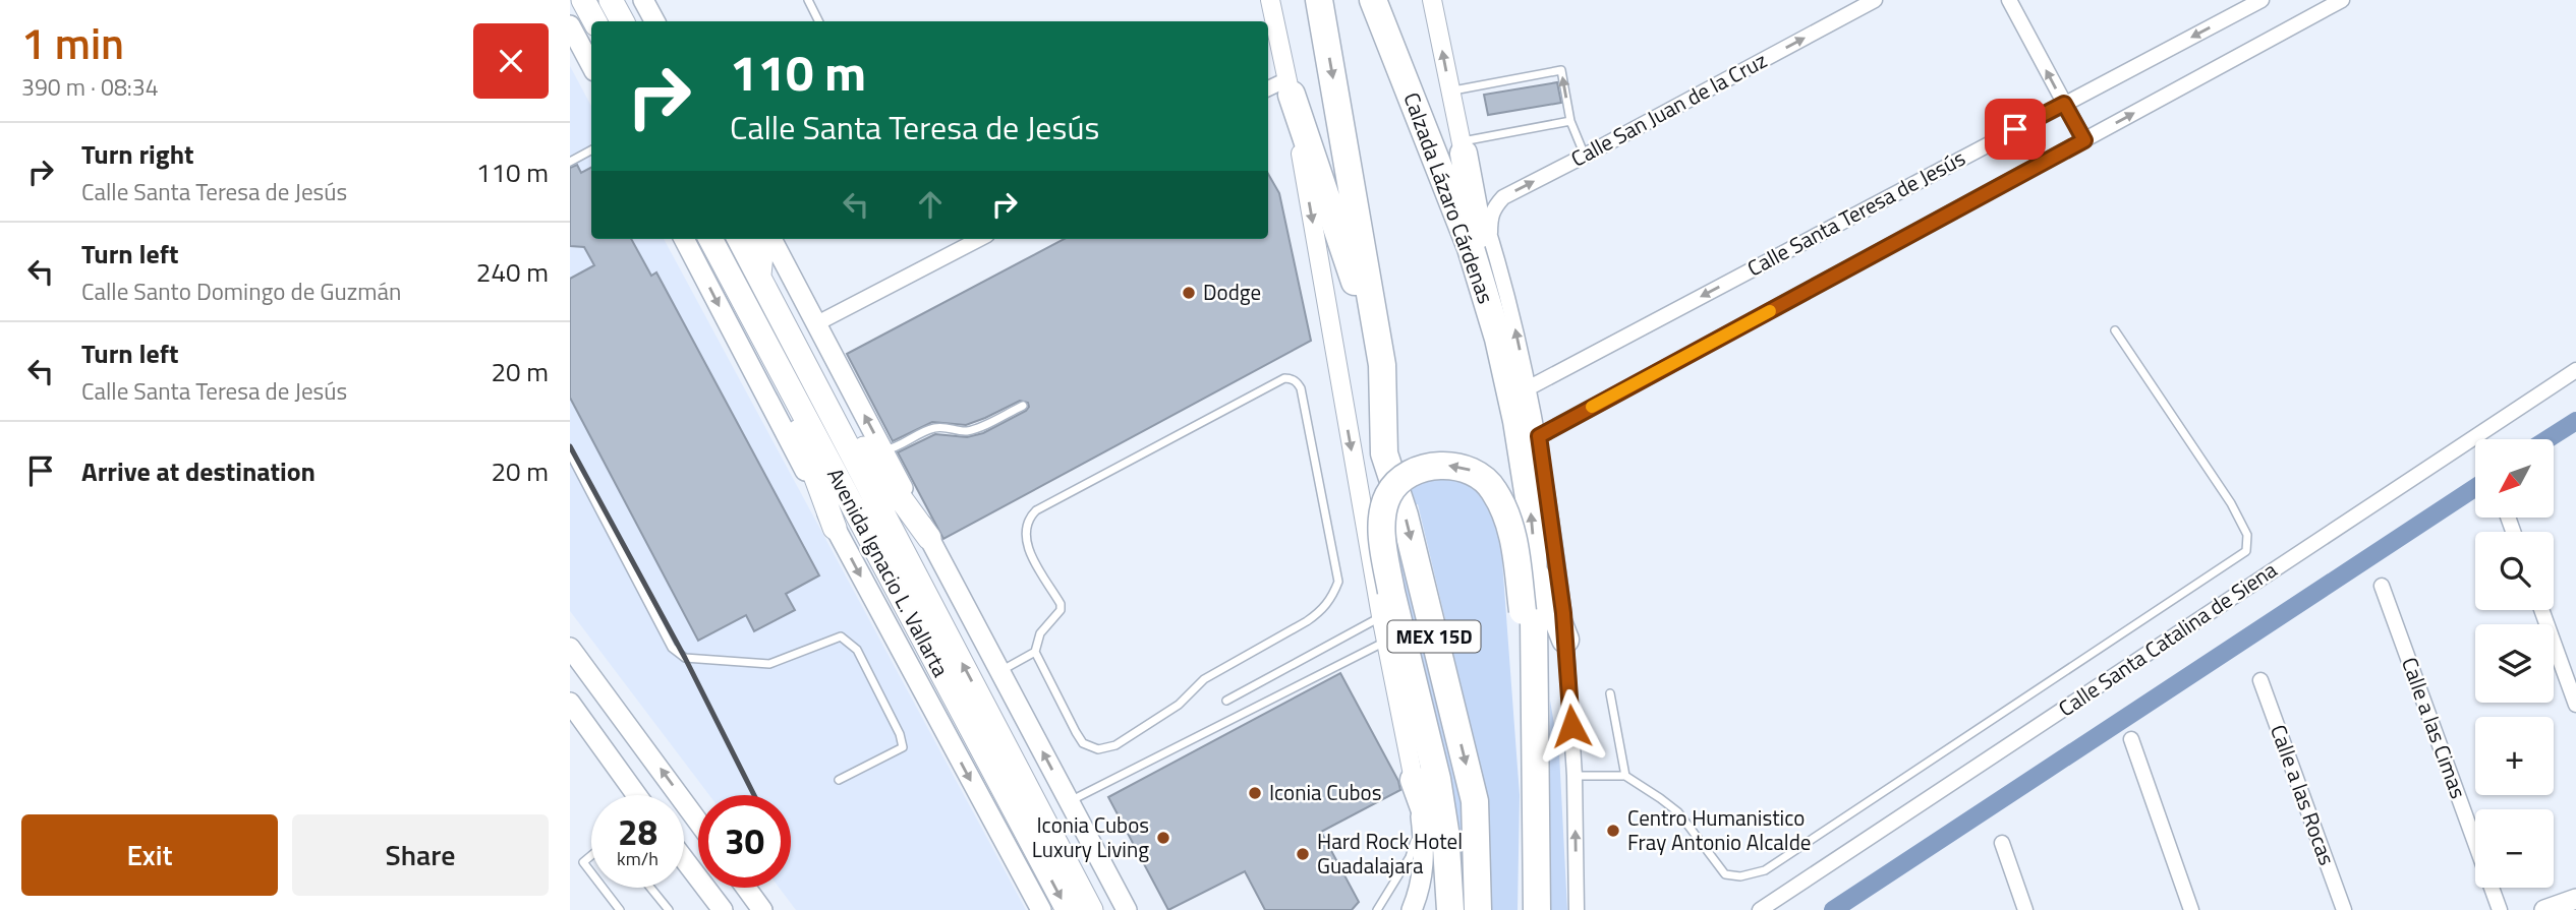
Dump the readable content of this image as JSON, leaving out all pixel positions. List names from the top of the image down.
{
  "streets": {
    "highway": ["Calzada Lázaro Cárdenas", "MEX 15D"],
    "main road": ["Avenida Ignacio L. Vallarta"],
    "street": [
      "Calle San Juan de la Cruz",
      "Calle Santa Teresa de Jesús",
      "Calle Santa Catalina de Siena",
      "Calle a las Cimas",
      "Calle a las Rocas"
    ]
  },
  "one_way": ["Calle San Juan de la Cruz"],
  "places": [
    "Dodge",
    "Iconia Cubos",
    "Centro Humanistico Fray Antonio Alcalde",
    "Iconia Cubos Luxury Living",
    "Hard Rock Hotel Guadalajara"
  ],
  "north": "bottom left",
  "page": {
    "heading": ["1 min", "390 m · 08:34"],
    "turn": ["110 m", "Calle Santa Teresa de Jesús"],
    "list": [
      {
        "name": "Turn right",
        "note": "Calle Santa Teresa de Jesús",
        "value": "110 m"
      },
      {
        "name": "Turn left",
        "note": "Calle Santo Domingo de Guzmán",
        "value": "240 m"
      },
      {
        "name": "Turn left",
        "note": "Calle Santa Teresa de Jesús",
        "value": "20 m"
      },
      {
        "name": "Arrive at destination",
        "value": "20 m"
      }
    ],
    "map_buttons": ["+", "−"],
    "speed": "28 km/h",
    "limit": "30",
    "buttons": ["Exit", "Share"]
  }
}
